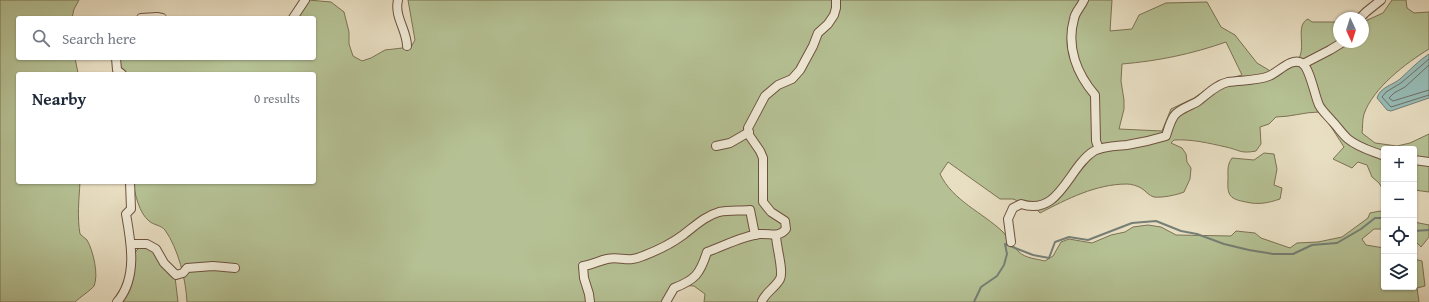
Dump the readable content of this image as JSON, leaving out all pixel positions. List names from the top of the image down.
{
  "north": "bottom",
  "page": {
    "search": "Search here",
    "heading": ["Nearby", "0 results"],
    "map_buttons": ["+", "−"]
  }
}
